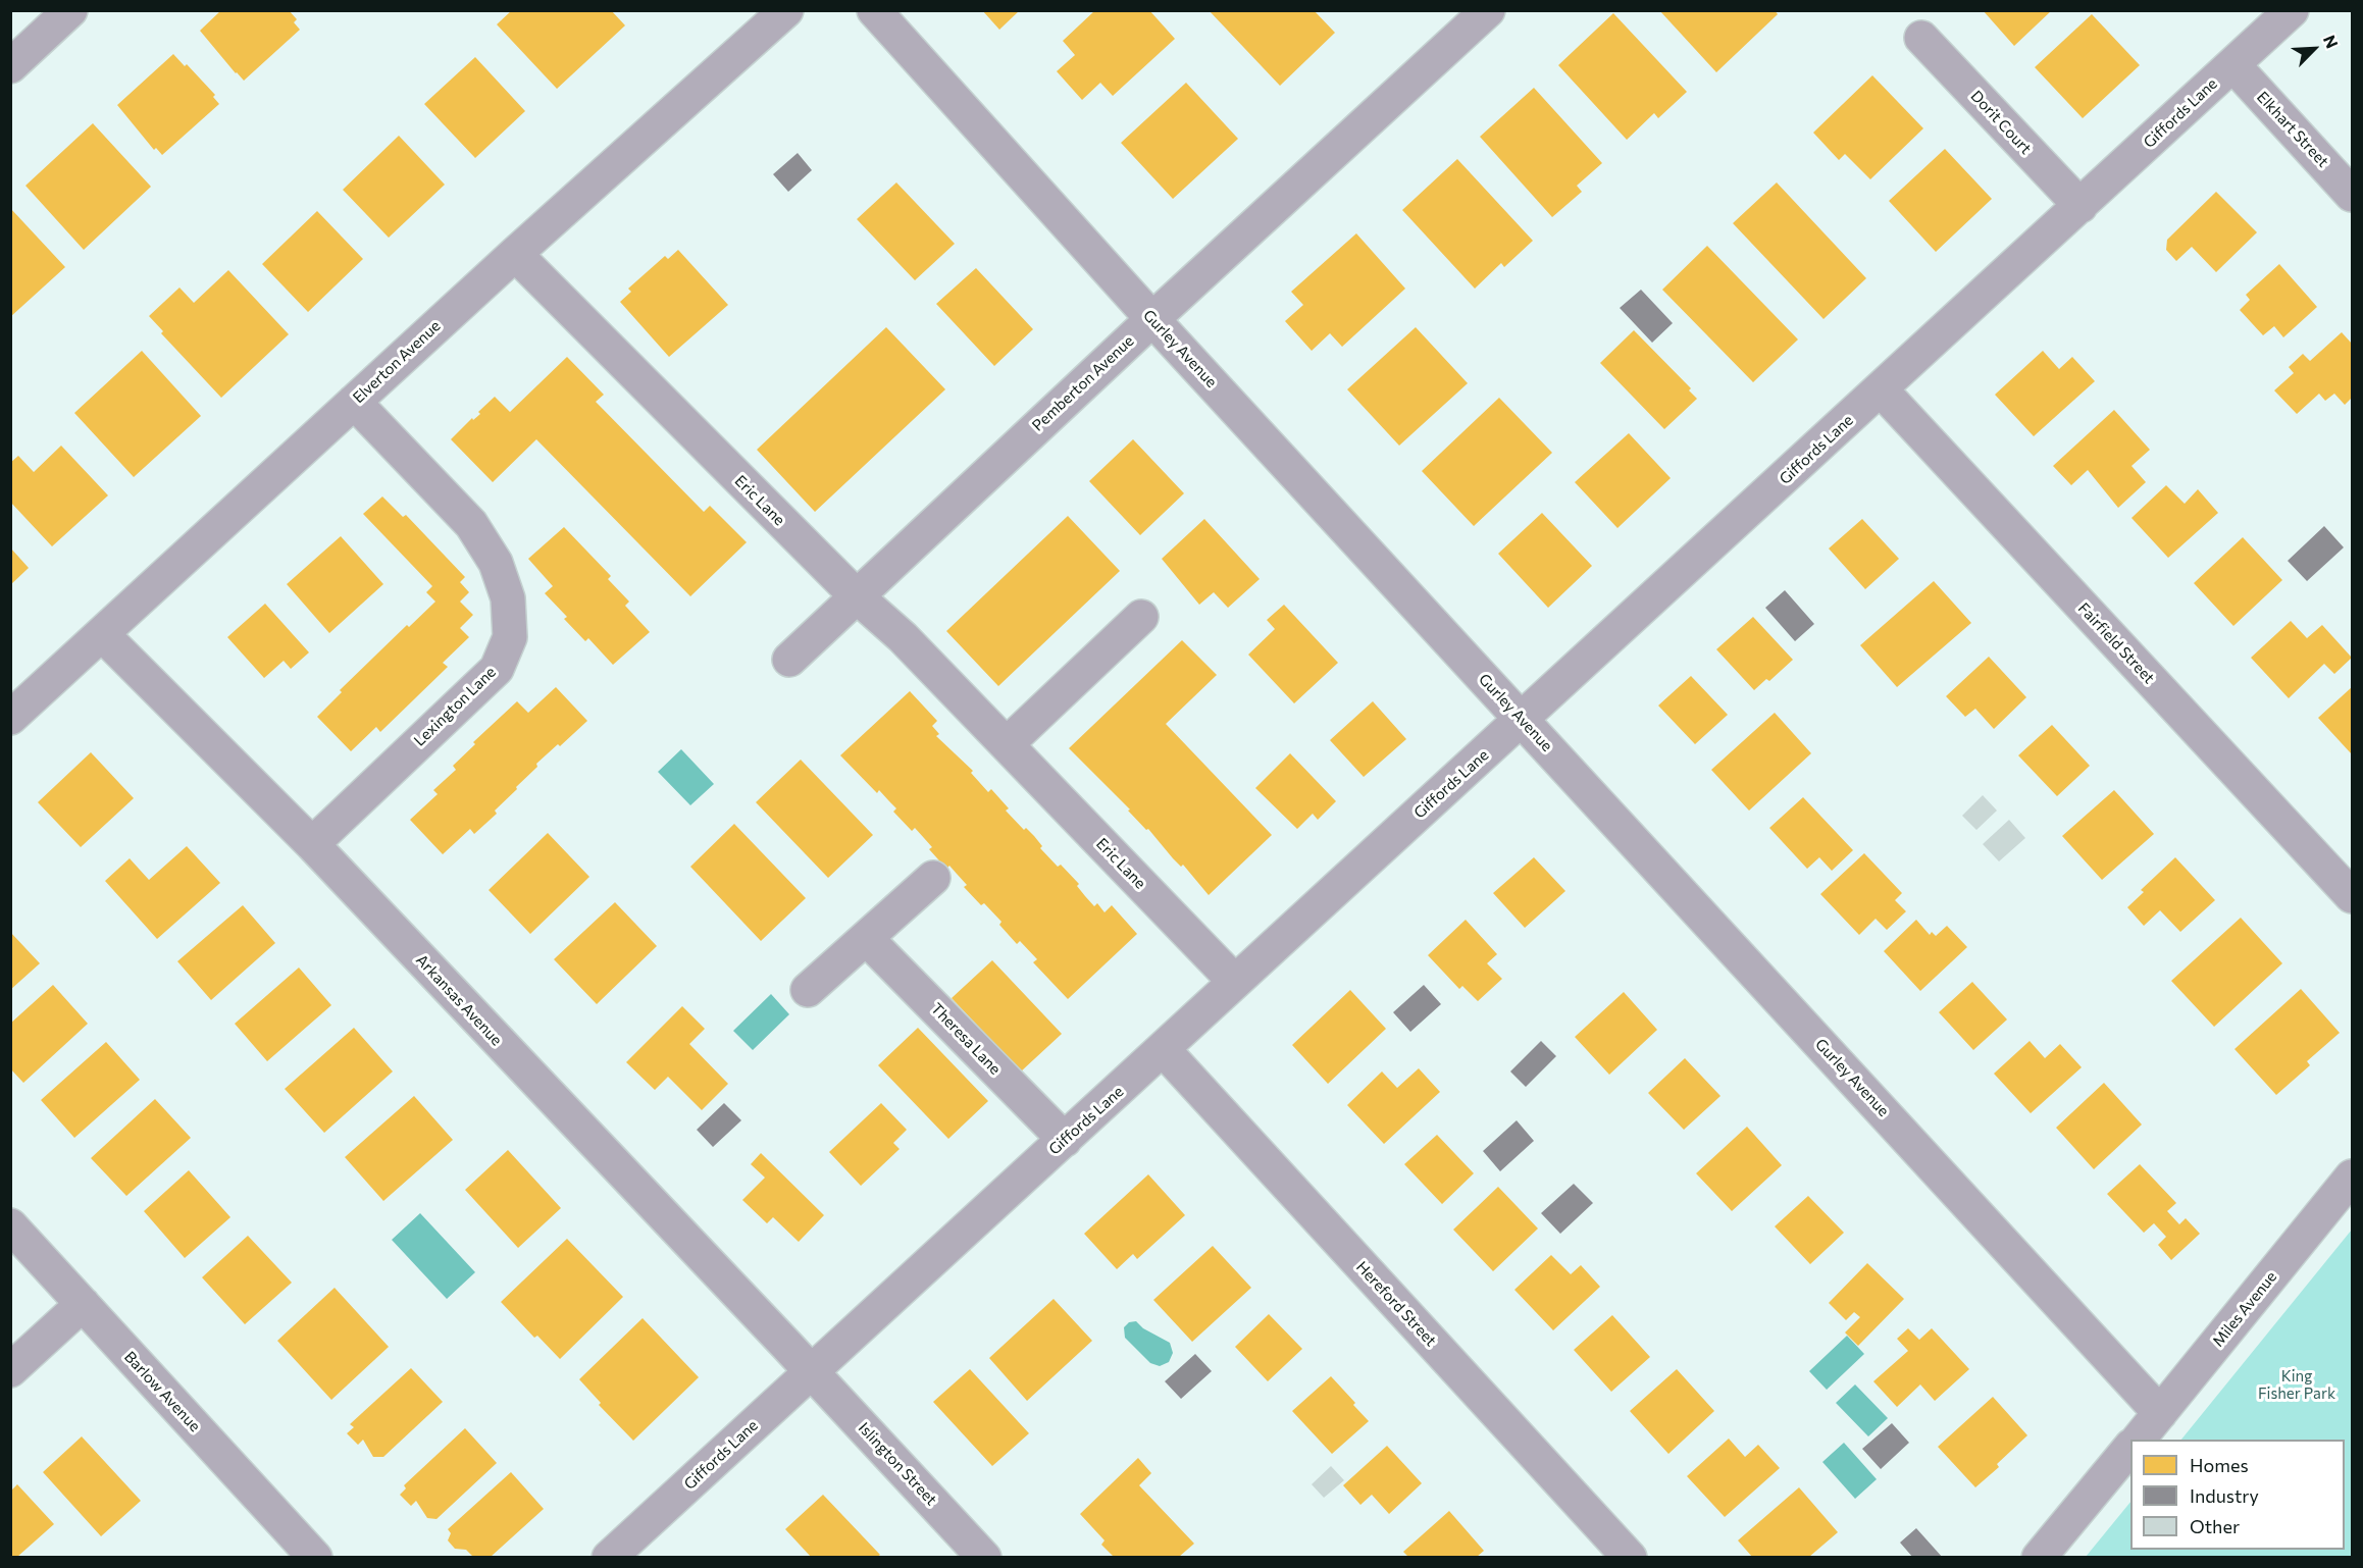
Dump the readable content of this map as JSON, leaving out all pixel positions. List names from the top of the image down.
{
  "streets": {
    "street": [
      "Giffords Lane",
      "Dorit Court",
      "Elkhart Street",
      "Gurley Avenue",
      "Elverton Avenue",
      "Pemberton Avenue",
      "Eric Lane",
      "Fairfield Street",
      "Lexington Lane",
      "Arkansas Avenue",
      "Theresa Lane",
      "Hereford Street",
      "Miles Avenue",
      "Barlow Avenue",
      "Islington Street"
    ]
  },
  "crossings": [
    ["Giffords Lane", "Dorit Court"],
    ["Giffords Lane", "Elkhart Street"],
    ["Giffords Lane", "Gurley Avenue"],
    ["Giffords Lane", "Eric Lane"],
    ["Giffords Lane", "Fairfield Street"],
    ["Giffords Lane", "Arkansas Avenue"],
    ["Giffords Lane", "Theresa Lane"],
    ["Giffords Lane", "Hereford Street"],
    ["Giffords Lane", "Islington Street"],
    ["Gurley Avenue", "Pemberton Avenue"],
    ["Gurley Avenue", "Miles Avenue"],
    ["Elverton Avenue", "Eric Lane"],
    ["Elverton Avenue", "Lexington Lane"],
    ["Elverton Avenue", "Arkansas Avenue"],
    ["Pemberton Avenue", "Eric Lane"],
    ["Lexington Lane", "Arkansas Avenue"],
    ["Arkansas Avenue", "Islington Street"]
  ],
  "parks": ["King Fisher Park"],
  "legend": ["Homes", "Industry", "Other"],
  "north": "top right"
}
